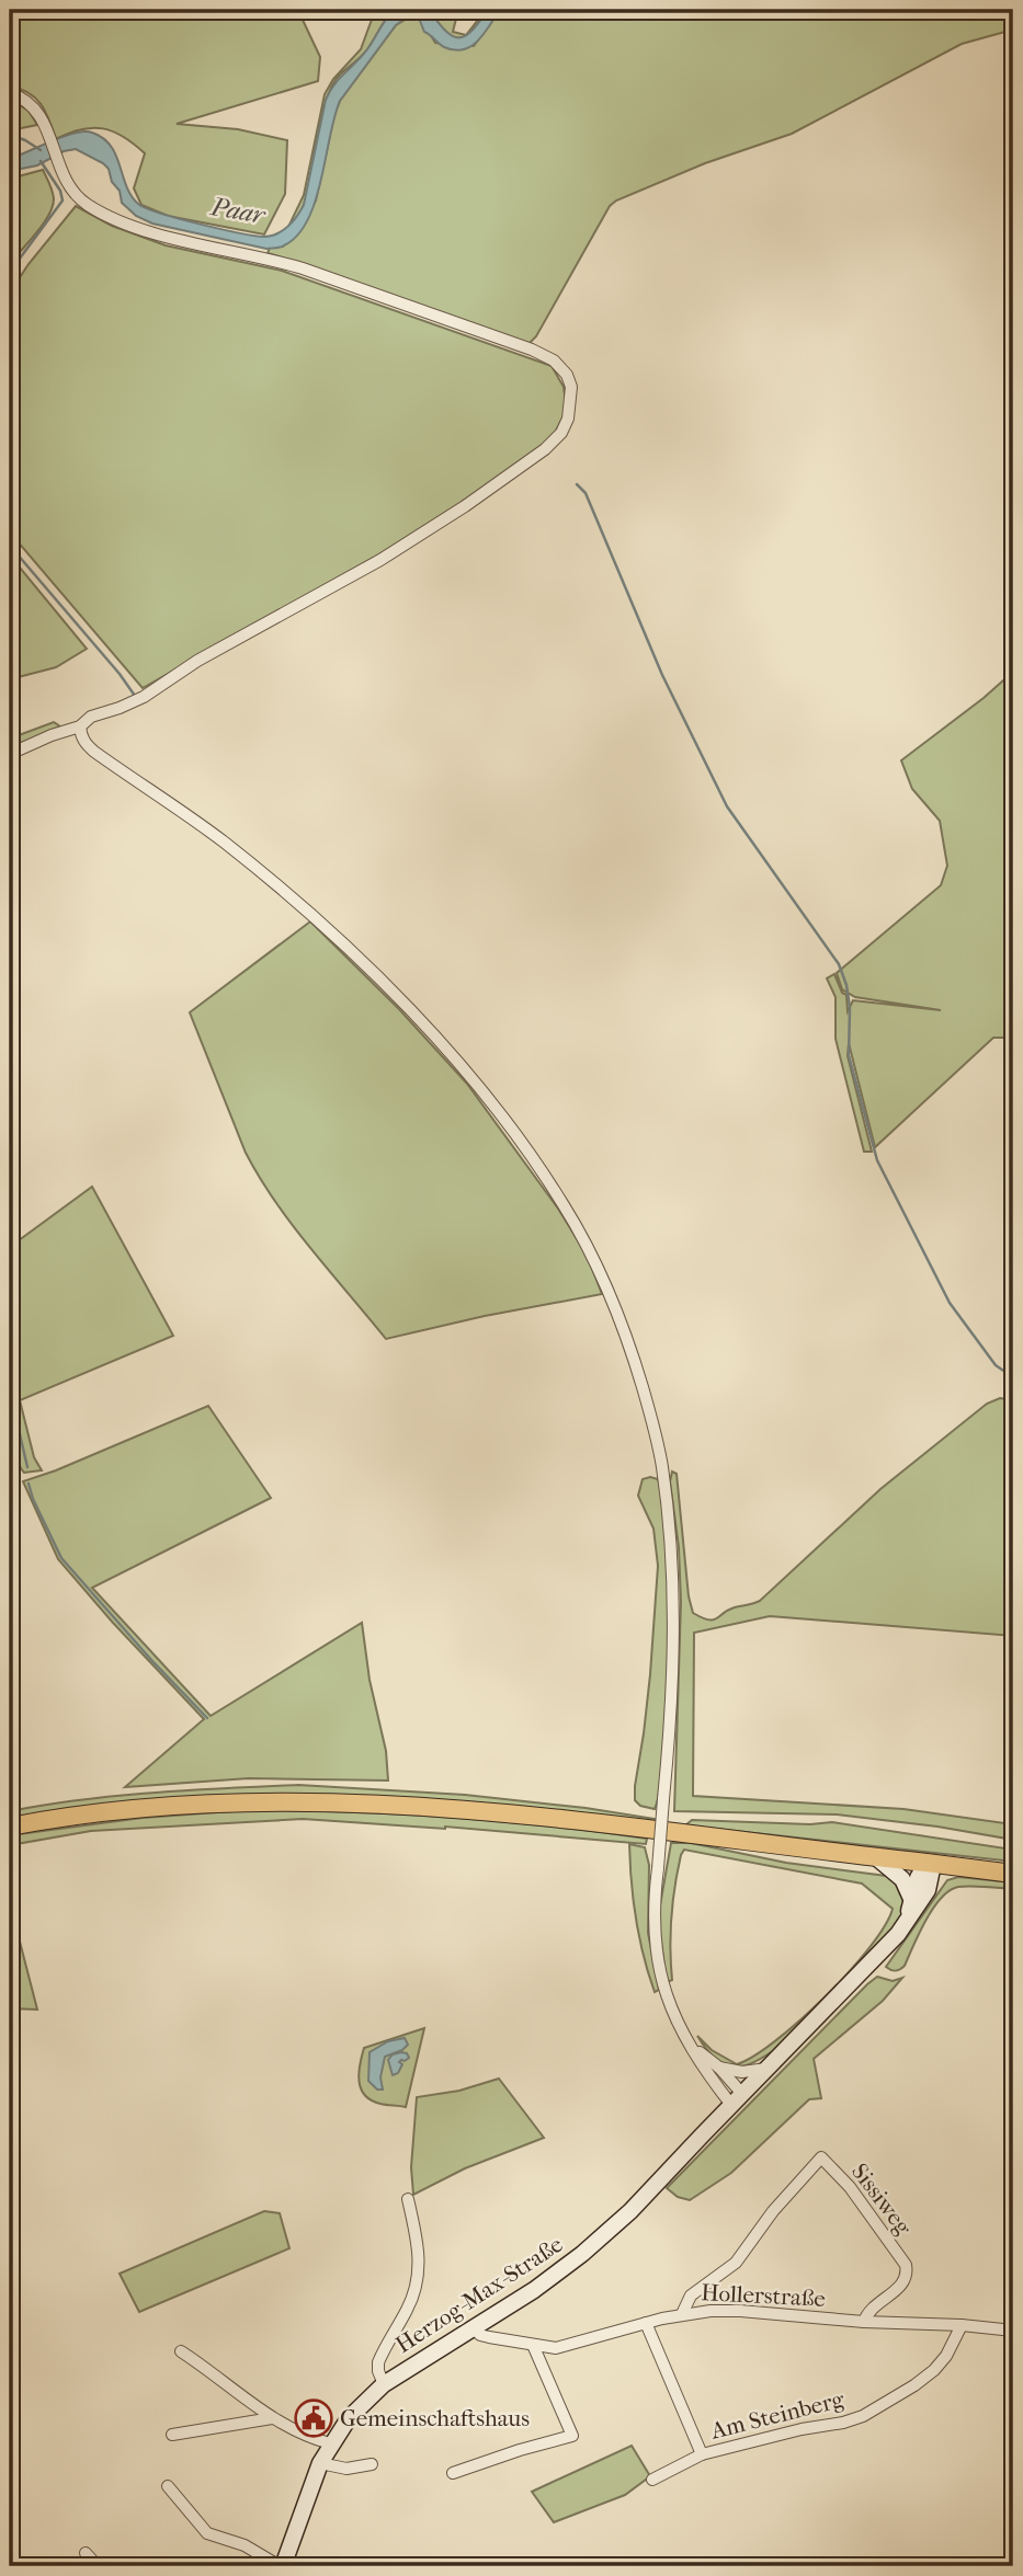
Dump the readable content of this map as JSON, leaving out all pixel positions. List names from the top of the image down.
{
  "streets": {
    "main road": ["Herzog-Max-Straße"],
    "street": ["Sissiweg", "Hollerstraße", "Am Steinberg"]
  },
  "crossings": [
    ["Sissiweg", "Hollerstraße"],
    ["Herzog-Max-Straße", "Hollerstraße"],
    ["Hollerstraße", "Am Steinberg"]
  ],
  "water": ["Paar"],
  "places": {
    "public building": ["Gemeinschaftshaus"]
  }
}
